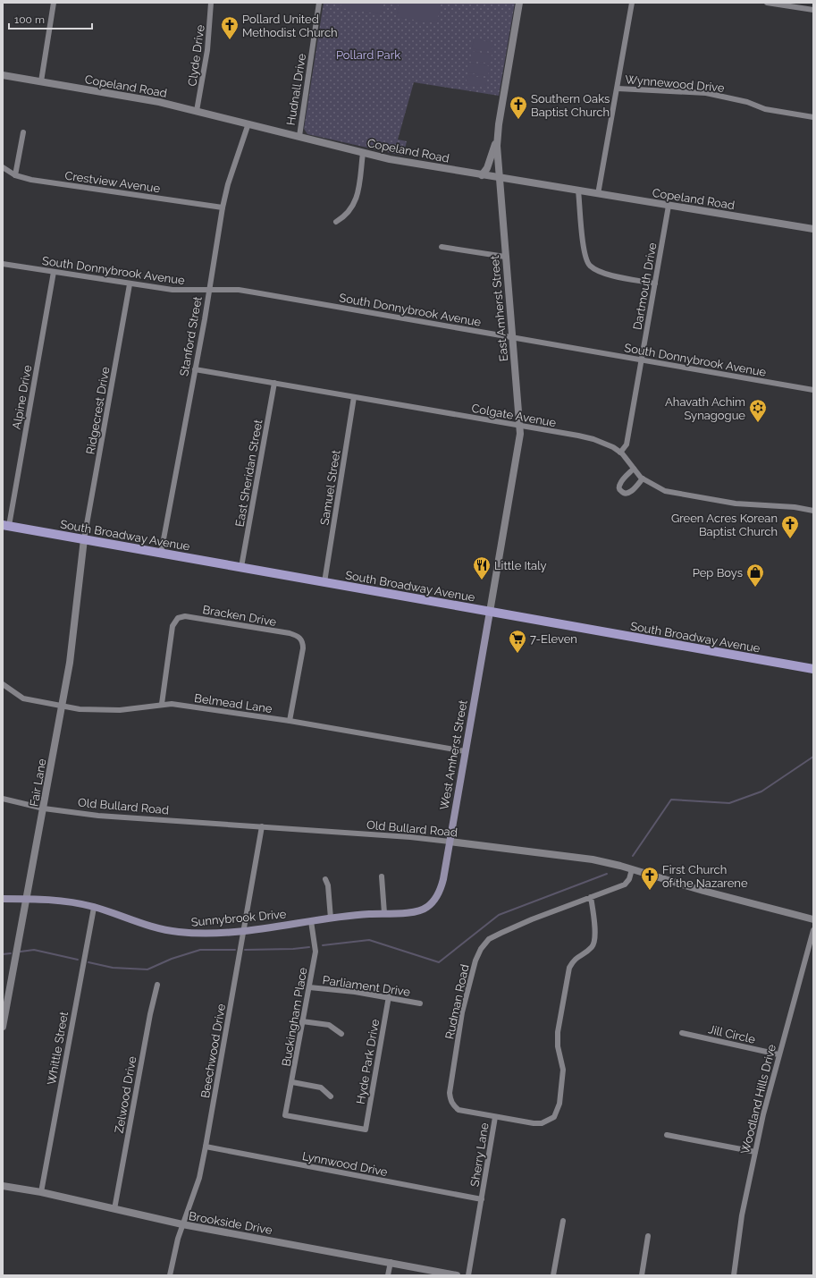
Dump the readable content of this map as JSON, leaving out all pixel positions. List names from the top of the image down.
{
  "streets": {
    "main road": ["South Broadway Avenue", "West Amherst Street", "Sunnybrook Drive"],
    "street": [
      "Clyde Drive",
      "Wynnewood Drive",
      "Copeland Road",
      "Hudnall Drive",
      "Crestview Avenue",
      "South Donnybrook Avenue",
      "Dartmouth Drive",
      "East Amherst Street",
      "Stanford Street",
      "Alpine Drive",
      "Ridgecrest Drive",
      "Colgate Avenue",
      "East Sheridan Street",
      "Samuel Street",
      "Bracken Drive",
      "Belmead Lane",
      "Fair Lane",
      "Old Bullard Road",
      "Parliament Drive",
      "Rudman Road",
      "Buckingham Place",
      "Jill Circle",
      "Whittle Street",
      "Beechwood Drive",
      "Hyde Park Drive",
      "Zelwood Drive",
      "Woodland Hills Drive",
      "Sherry Lane",
      "Lynnwood Drive",
      "Brookside Drive"
    ]
  },
  "crossings": [
    ["Clyde Drive", "Copeland Road"],
    ["Copeland Road", "Hudnall Drive"],
    ["Copeland Road", "Dartmouth Drive"],
    ["Copeland Road", "East Amherst Street"],
    ["Copeland Road", "Stanford Street"],
    ["Crestview Avenue", "Stanford Street"],
    ["South Donnybrook Avenue", "Dartmouth Drive"],
    ["South Donnybrook Avenue", "East Amherst Street"],
    ["South Donnybrook Avenue", "Stanford Street"],
    ["South Donnybrook Avenue", "Alpine Drive"],
    ["South Donnybrook Avenue", "Ridgecrest Drive"],
    ["Dartmouth Drive", "Colgate Avenue"],
    ["East Amherst Street", "Colgate Avenue"],
    ["East Amherst Street", "South Broadway Avenue"],
    ["East Amherst Street", "West Amherst Street"],
    ["Stanford Street", "Colgate Avenue"],
    ["Stanford Street", "South Broadway Avenue"],
    ["Alpine Drive", "South Broadway Avenue"],
    ["Ridgecrest Drive", "South Broadway Avenue"],
    ["Ridgecrest Drive", "Fair Lane"],
    ["Colgate Avenue", "East Sheridan Street"],
    ["Colgate Avenue", "Samuel Street"],
    ["East Sheridan Street", "South Broadway Avenue"],
    ["Samuel Street", "South Broadway Avenue"],
    ["South Broadway Avenue", "West Amherst Street"],
    ["South Broadway Avenue", "Fair Lane"],
    ["Bracken Drive", "Belmead Lane"],
    ["Belmead Lane", "West Amherst Street"],
    ["Belmead Lane", "Fair Lane"],
    ["West Amherst Street", "Old Bullard Road"],
    ["West Amherst Street", "Sunnybrook Drive"],
    ["Fair Lane", "Old Bullard Road"],
    ["Fair Lane", "Sunnybrook Drive"],
    ["Old Bullard Road", "Rudman Road"],
    ["Old Bullard Road", "Beechwood Drive"],
    ["Sunnybrook Drive", "Buckingham Place"],
    ["Sunnybrook Drive", "Whittle Street"],
    ["Sunnybrook Drive", "Beechwood Drive"],
    ["Parliament Drive", "Buckingham Place"],
    ["Parliament Drive", "Hyde Park Drive"],
    ["Rudman Road", "Sherry Lane"],
    ["Buckingham Place", "Hyde Park Drive"],
    ["Jill Circle", "Woodland Hills Drive"],
    ["Whittle Street", "Brookside Drive"],
    ["Beechwood Drive", "Lynnwood Drive"],
    ["Beechwood Drive", "Brookside Drive"],
    ["Zelwood Drive", "Brookside Drive"],
    ["Sherry Lane", "Lynnwood Drive"]
  ],
  "parks": ["Pollard Park"],
  "places": {
    "church": [
      "Pollard United Methodist Church",
      "Southern Oaks Baptist Church",
      "Green Acres Korean Baptist Church",
      "First Church of the Nazarene"
    ],
    "synagogue": ["Ahavath Achim Synagogue"],
    "restaurant": ["Little Italy"],
    "shop": ["Pep Boys"],
    "supermarket": ["7-Eleven"]
  },
  "scale_bar": "100 m"
}
